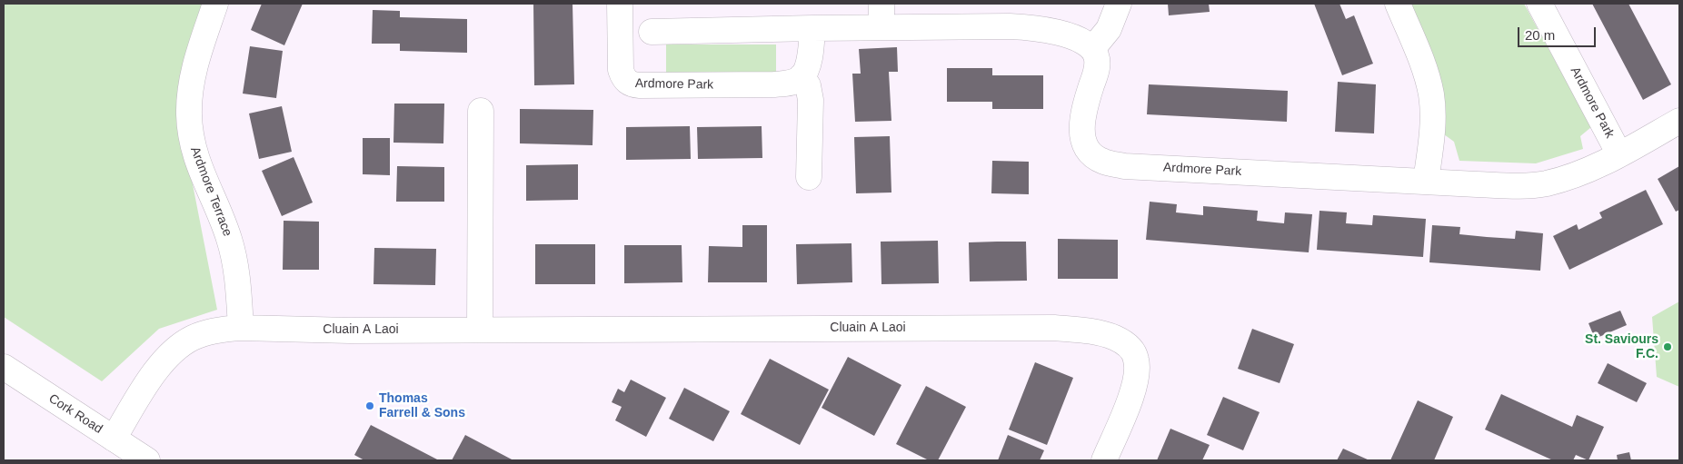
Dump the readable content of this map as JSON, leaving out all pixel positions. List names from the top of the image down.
{
  "streets": {
    "street": [
      "Ardmore Park",
      "Ardmore Terrace",
      "Cluain A Laoi",
      "Cork Road"
    ]
  },
  "crossings": [
    ["Ardmore Terrace", "Cluain A Laoi"],
    ["Cluain A Laoi", "Cork Road"]
  ],
  "places": ["St. Saviours F.C.", "Thomas Farrell & Sons"],
  "scale_bar": "20 m"
}
